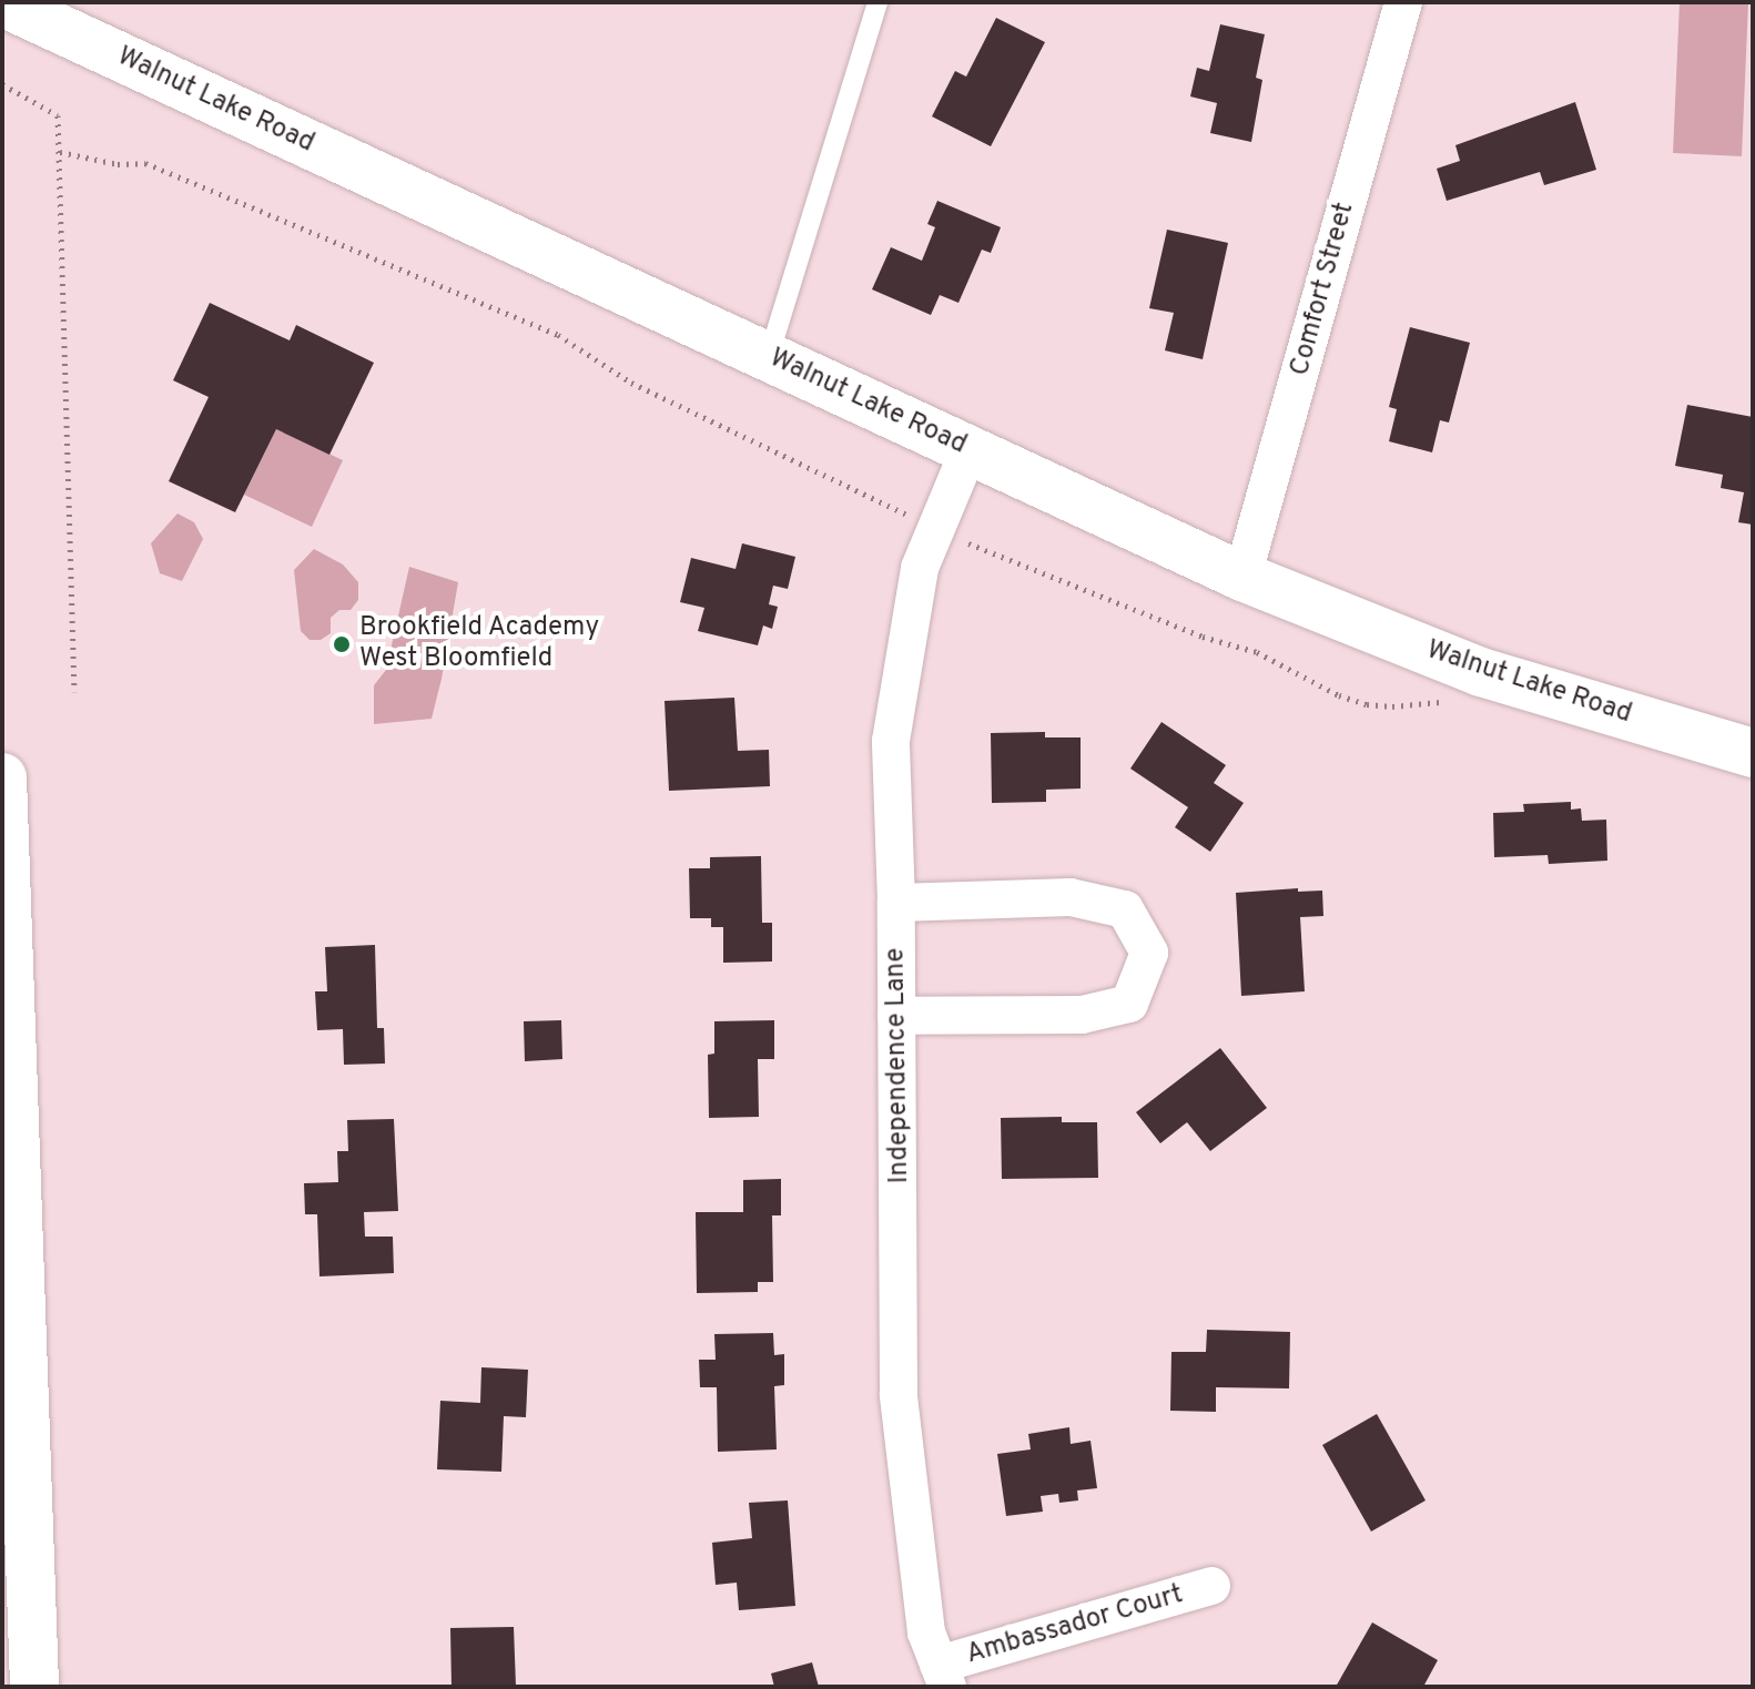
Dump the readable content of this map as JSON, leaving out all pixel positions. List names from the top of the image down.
{
  "streets": {
    "street": [
      "Walnut Lake Road",
      "Comfort Street",
      "Independence Lane",
      "Ambassador Court"
    ]
  },
  "crossings": [
    ["Walnut Lake Road", "Comfort Street"],
    ["Walnut Lake Road", "Independence Lane"],
    ["Independence Lane", "Ambassador Court"]
  ],
  "places": ["Brookfield Academy West Bloomfield"]
}
